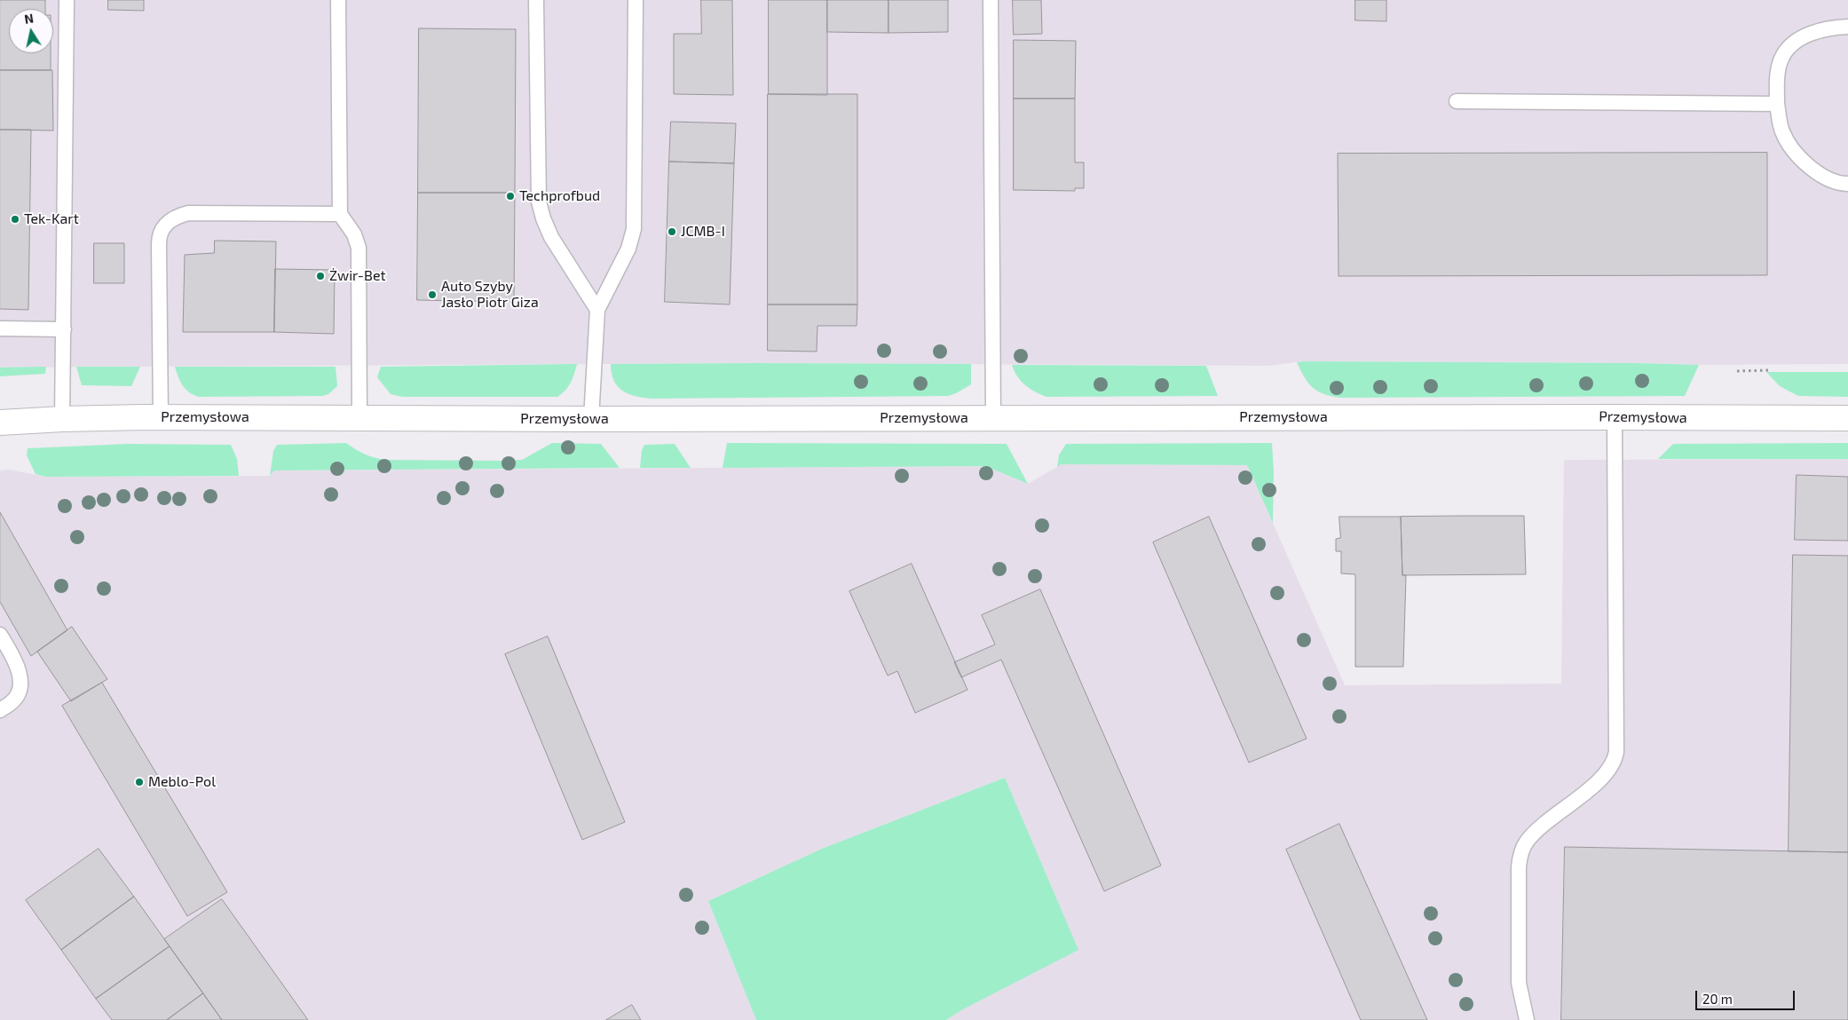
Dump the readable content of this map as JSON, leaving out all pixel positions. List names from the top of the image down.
{
  "streets": {
    "street": ["Przemysłowa"]
  },
  "places": [
    "Techprofbud",
    "Tek-Kart",
    "JCMB-I",
    "Żwir-Bet",
    "Auto Szyby Jasło Piotr Giza",
    "Meblo-Pol"
  ],
  "scale_bar": "20 m",
  "north": "top"
}
